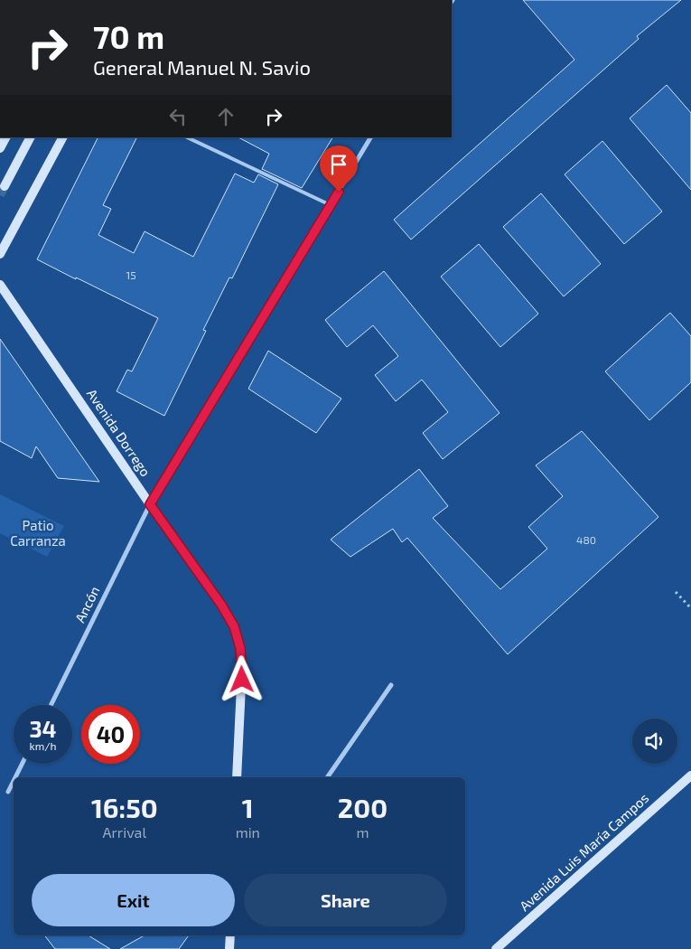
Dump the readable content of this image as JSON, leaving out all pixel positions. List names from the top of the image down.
{
  "streets": {
    "street": ["Avenida Dorrego", "Ancón", "Avenida Luis María Campos"]
  },
  "crossings": [
    ["Avenida Dorrego", "Ancón"]
  ],
  "parks": ["Patio Carranza"],
  "house_numbers": ["15", "480"],
  "page": {
    "turn": ["70 m", "General Manuel N. Savio"],
    "speed": "34 km/h",
    "limit": "40",
    "eta": [
      "16:50",
      "Arrival",
      "1",
      "min",
      "200",
      "m"
    ],
    "buttons": ["Exit", "Share"]
  }
}
